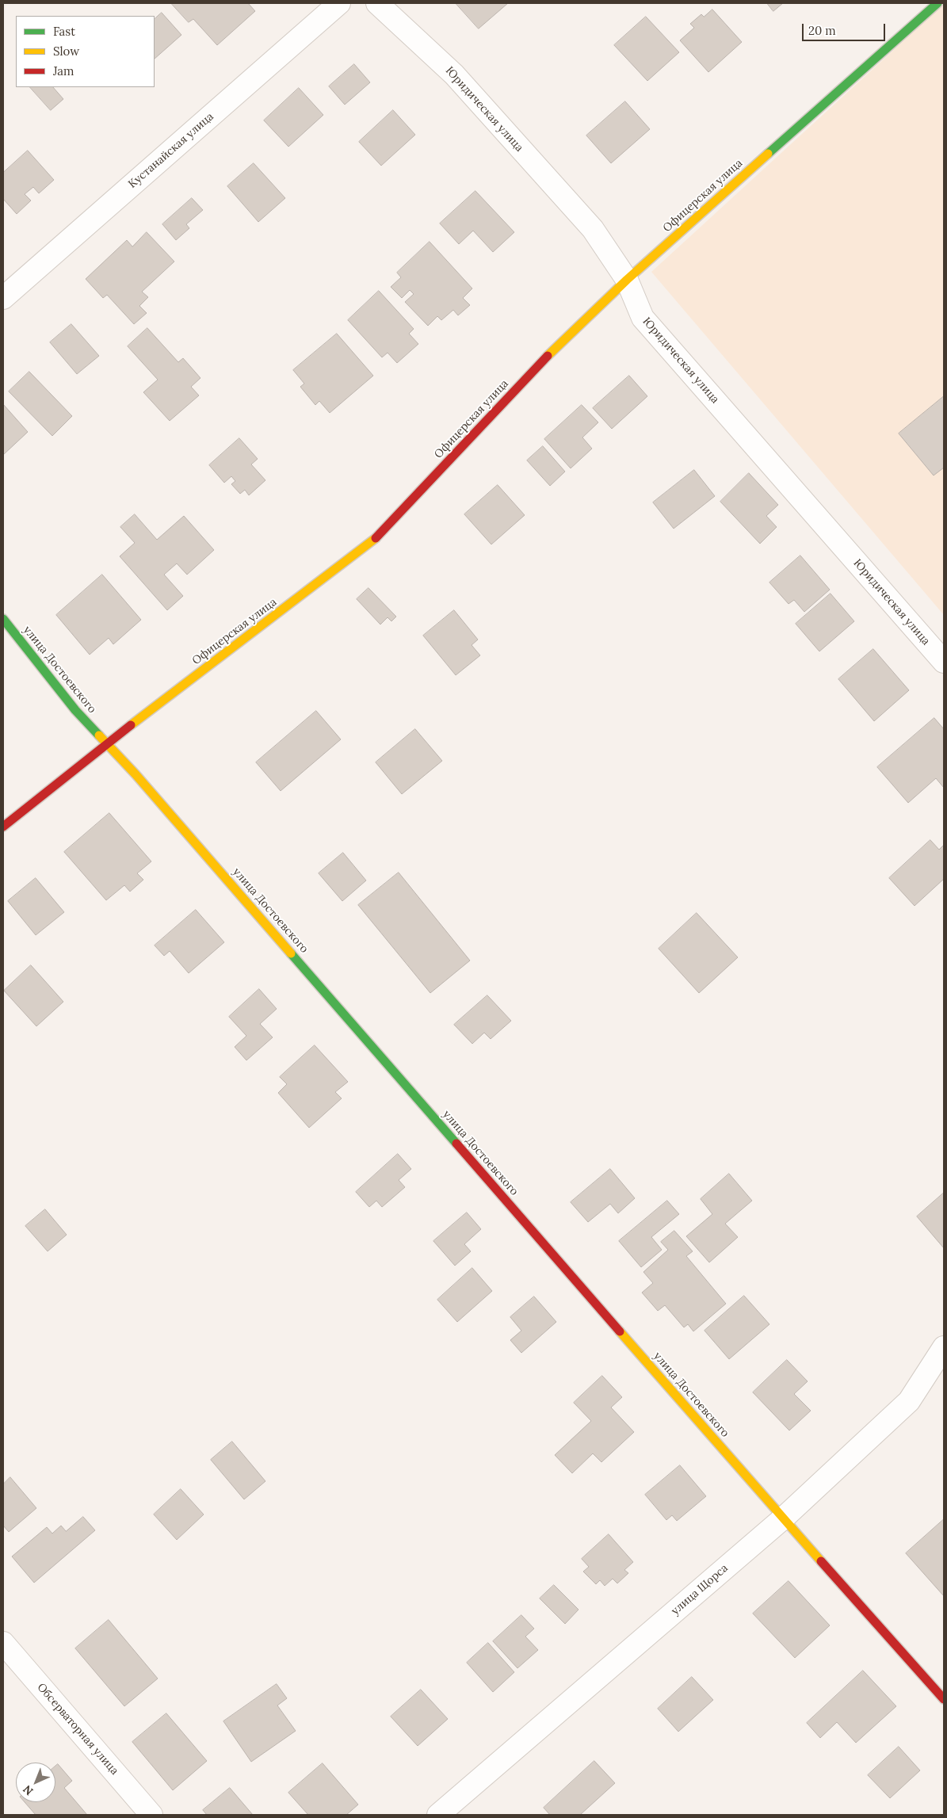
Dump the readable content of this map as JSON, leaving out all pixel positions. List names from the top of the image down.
{
  "streets": {
    "street": [
      "Юридическая улица",
      "Кустанайская улица",
      "Офицерская улица",
      "улица Достоевского",
      "улица Щорса",
      "Обсерваторная улица"
    ]
  },
  "crossings": [
    ["Юридическая улица", "Офицерская улица"],
    ["Офицерская улица", "улица Достоевского"],
    ["улица Достоевского", "улица Щорса"]
  ],
  "legend": ["Fast", "Slow", "Jam"],
  "scale_bar": "20 m",
  "north": "bottom left"
}
